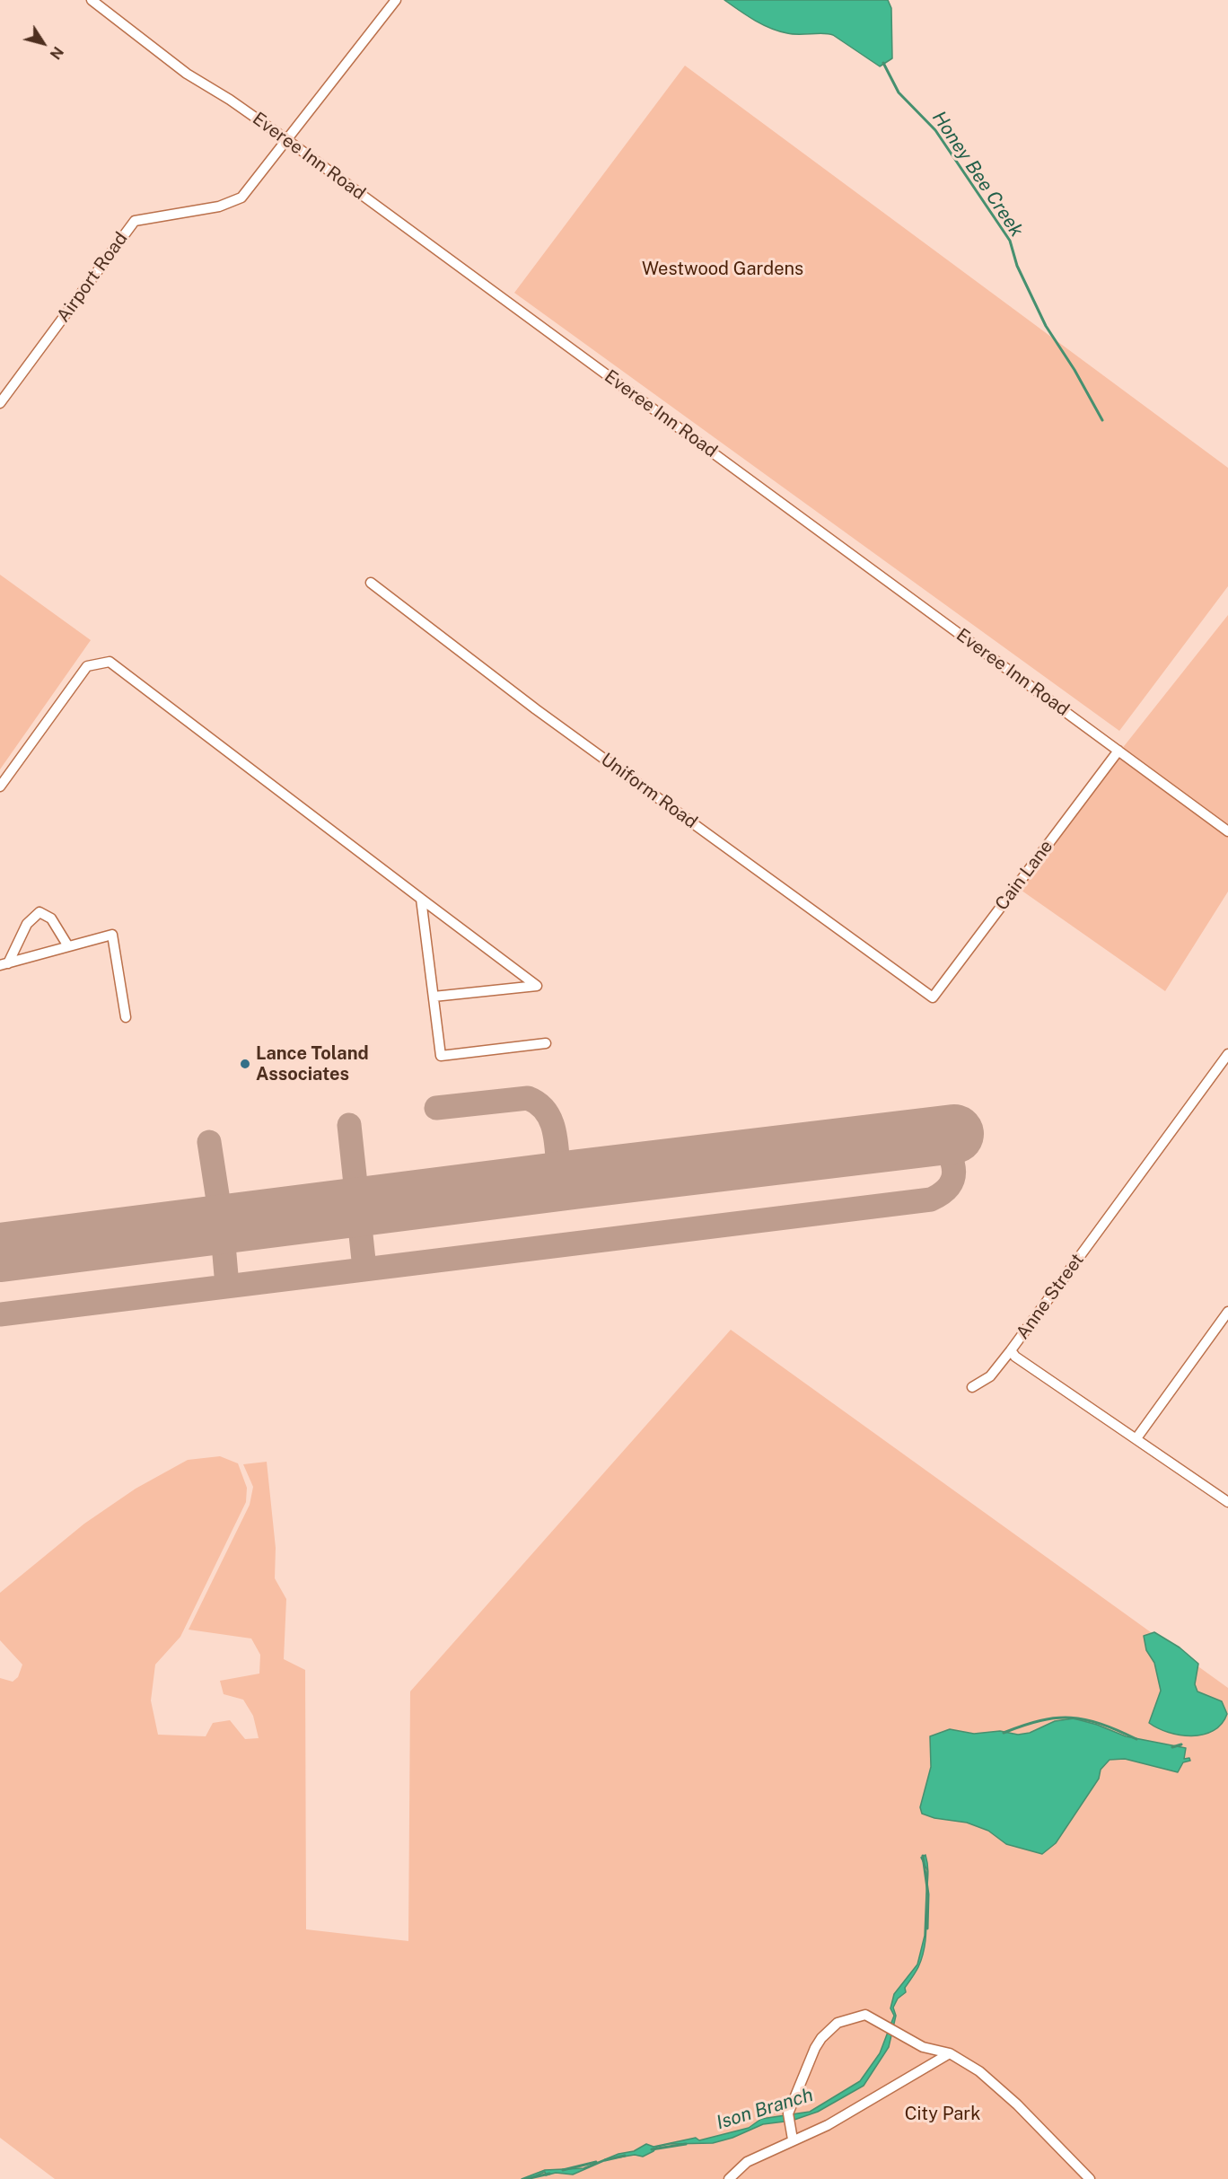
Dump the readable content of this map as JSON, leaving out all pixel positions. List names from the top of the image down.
{
  "streets": {
    "street": [
      "Everee Inn Road",
      "Airport Road",
      "Uniform Road",
      "Cain Lane",
      "Anne Street"
    ]
  },
  "crossings": [
    ["Everee Inn Road", "Airport Road"],
    ["Everee Inn Road", "Cain Lane"],
    ["Uniform Road", "Cain Lane"]
  ],
  "water": ["Honey Bee Creek", "Ison Branch"],
  "parks": ["Westwood Gardens", "City Park"],
  "places": ["Lance Toland Associates"],
  "north": "bottom right"
}
